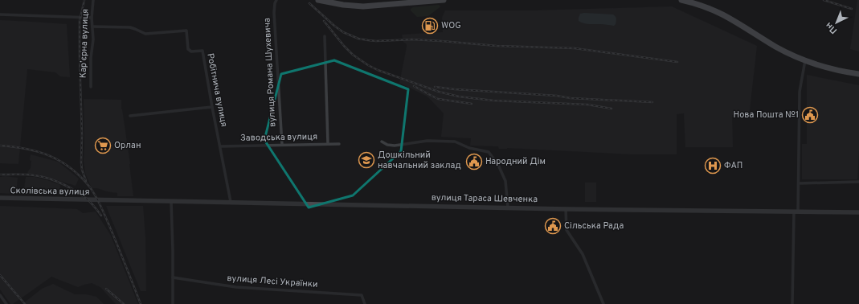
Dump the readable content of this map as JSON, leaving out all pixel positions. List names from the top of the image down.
{
  "streets": {
    "street": [
      "Карʼєрна вулиця",
      "вулиця Романа Шухевича",
      "Робітнича вулиця",
      "Заводська вулиця",
      "Сколівська вулиця",
      "вулиця Тараса Шевченка",
      "вулиця Лесі Українки"
    ]
  },
  "crossings": [
    ["Карʼєрна вулиця", "Робітнича вулиця"],
    ["вулиця Романа Шухевича", "Заводська вулиця"],
    ["Робітнича вулиця", "Заводська вулиця"],
    ["Робітнича вулиця", "вулиця Тараса Шевченка"],
    ["Сколівська вулиця", "вулиця Тараса Шевченка"]
  ],
  "places": {
    "fuel station": ["WOG"],
    "public building": ["Нова Пошта №1", "Народний Дім", "Сільська Рада"],
    "supermarket": ["Орлан"],
    "school or university": ["Дошкільний навчальний заклад"],
    "hospital": ["ФАП"]
  },
  "north": "bottom left"
}
